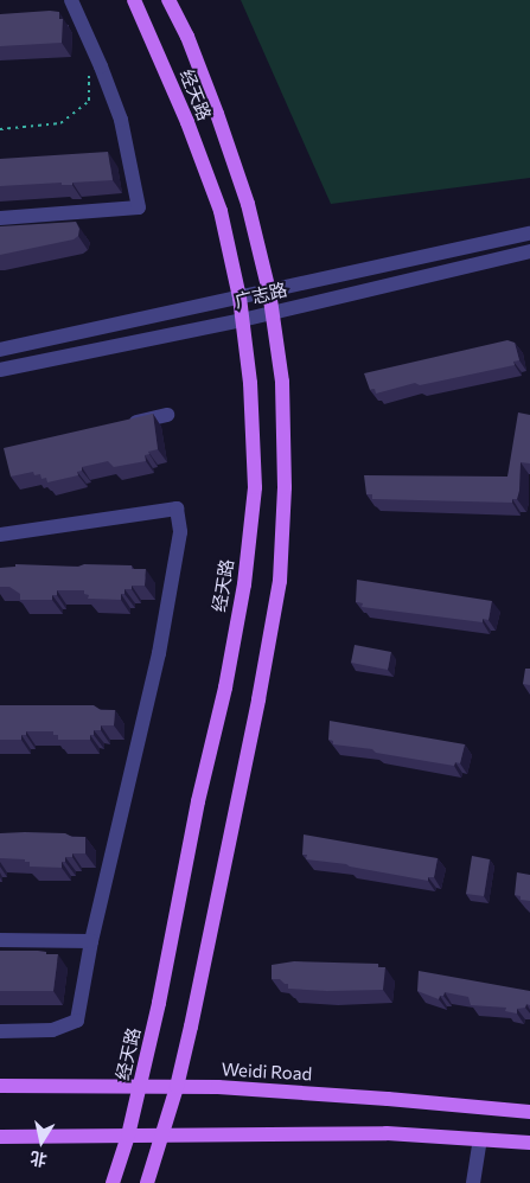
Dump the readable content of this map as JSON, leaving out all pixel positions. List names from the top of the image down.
{
  "streets": {
    "main road": ["经天路", "Weidi Road"],
    "street": ["广志路"]
  },
  "crossings": [
    ["经天路", "广志路"],
    ["经天路", "Weidi Road"]
  ],
  "north": "bottom"
}
